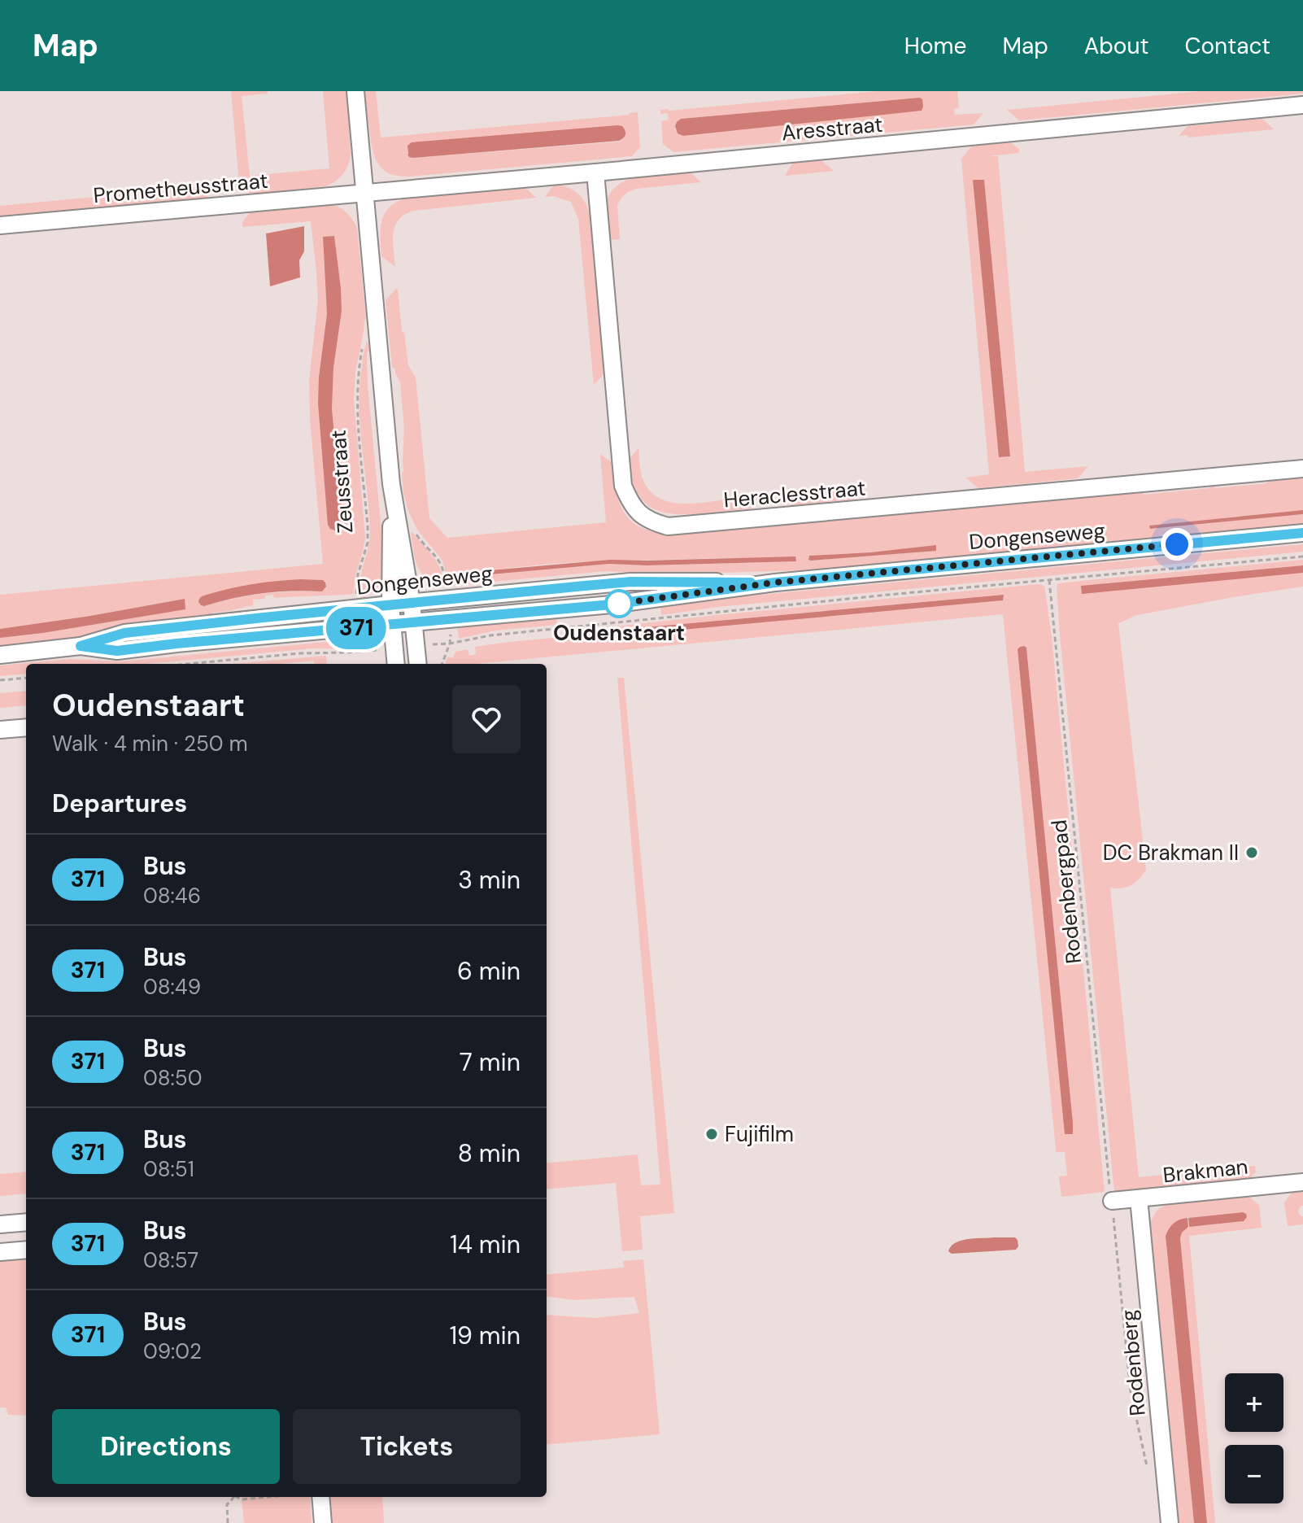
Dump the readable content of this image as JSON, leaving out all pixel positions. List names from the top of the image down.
{
  "streets": {
    "street": [
      "Aresstraat",
      "Prometheusstraat",
      "Heraclesstraat",
      "Dongenseweg",
      "Brakman",
      "Rodenberg"
    ],
    "path": ["Zeusstraat", "Rodenbergpad"]
  },
  "crossings": [
    ["Aresstraat", "Prometheusstraat"],
    ["Aresstraat", "Heraclesstraat"],
    ["Zeusstraat", "Dongenseweg"],
    ["Dongenseweg", "Rodenbergpad"],
    ["Rodenbergpad", "Brakman"],
    ["Brakman", "Rodenberg"]
  ],
  "places": ["Oudenstaart", "DC Brakman II", "Fujifilm"],
  "lines": ["bus line 371"],
  "page": {
    "header": "Map",
    "nav": [
      "Home",
      "Map",
      "About",
      "Contact"
    ],
    "on_map": "371",
    "heading": [
      ["Oudenstaart", "Walk · 4 min · 250 m"],
      "Departures"
    ],
    "list": [
      {
        "mark": "371",
        "name": "Bus",
        "note": "08:46",
        "value": "3 min"
      },
      {
        "mark": "371",
        "name": "Bus",
        "note": "08:49",
        "value": "6 min"
      },
      {
        "mark": "371",
        "name": "Bus",
        "note": "08:50",
        "value": "7 min"
      },
      {
        "mark": "371",
        "name": "Bus",
        "note": "08:51",
        "value": "8 min"
      },
      {
        "mark": "371",
        "name": "Bus",
        "note": "08:57",
        "value": "14 min"
      },
      {
        "mark": "371",
        "name": "Bus",
        "note": "09:02",
        "value": "19 min"
      }
    ],
    "map_buttons": ["+", "−"],
    "buttons": ["Directions", "Tickets"]
  }
}
